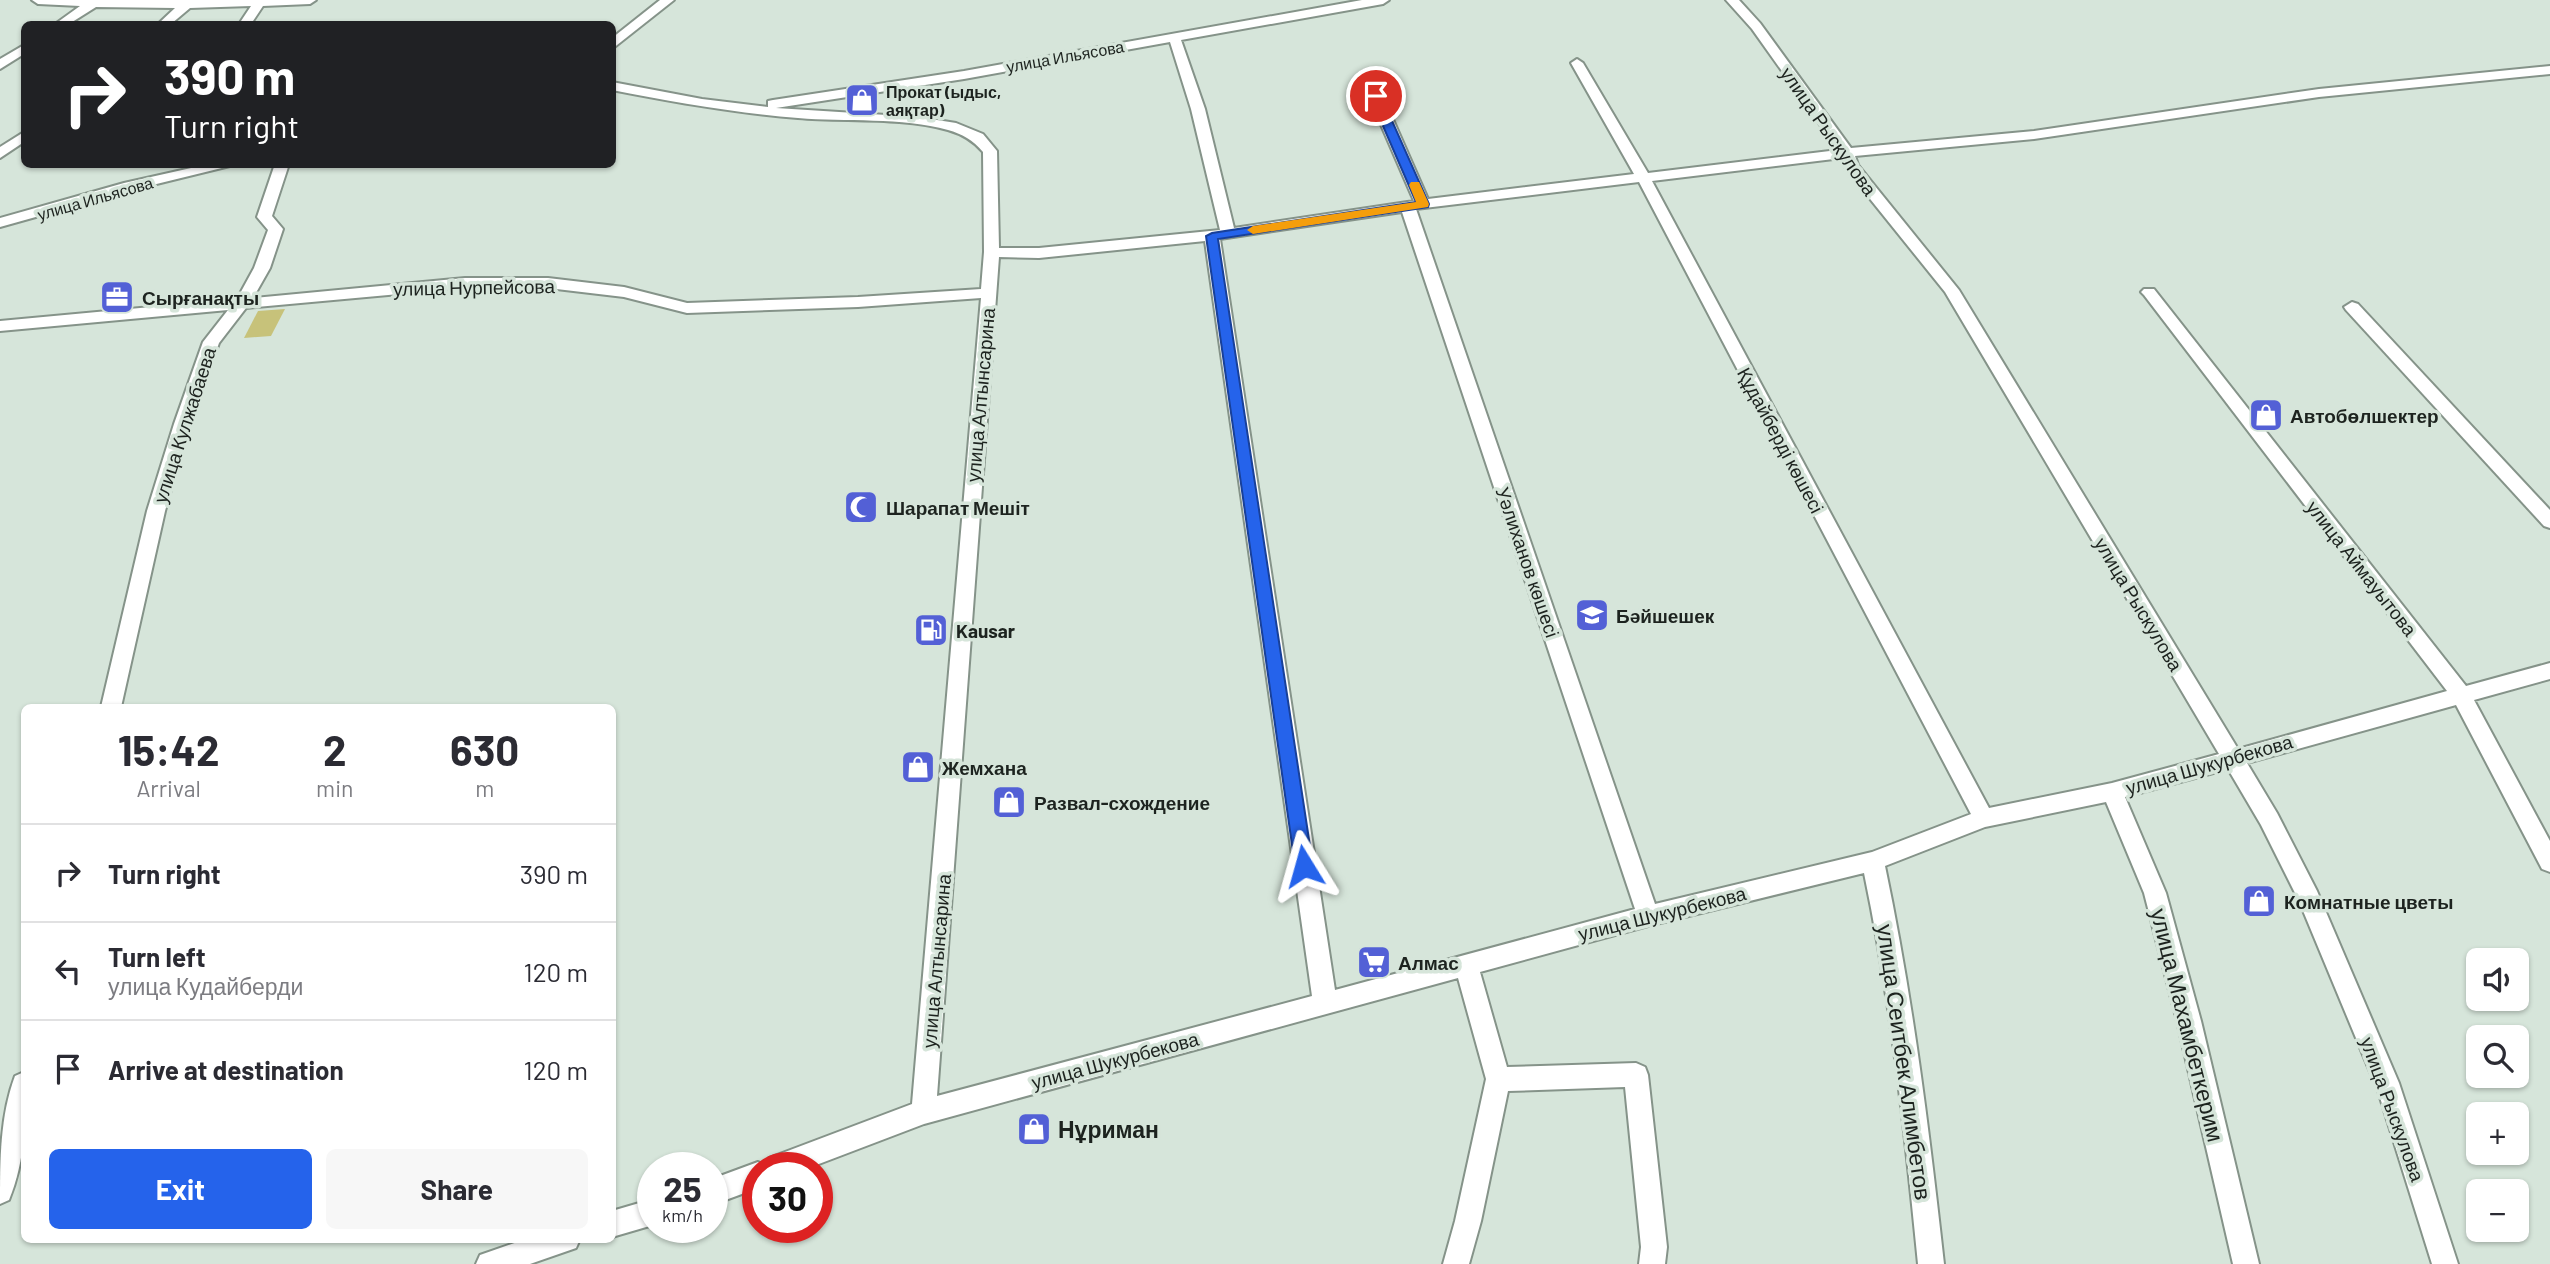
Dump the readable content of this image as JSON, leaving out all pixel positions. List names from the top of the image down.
{
  "streets": {
    "street": [
      "улица Ильясова",
      "улица Рыскулова",
      "улица Нурпейсова",
      "улица Алтынсарина",
      "улица Кулжабаева",
      "Құдайберді көшесі",
      "Уәлиханов көшесі",
      "улица Аймауытова",
      "улица Шукурбекова",
      "улица Махамбеткерим",
      "улица Сеитбек Алимбетов"
    ]
  },
  "crossings": [
    ["улица Ильясова", "улица Алтынсарина"],
    ["улица Рыскулова", "улица Шукурбекова"],
    ["улица Нурпейсова", "улица Алтынсарина"],
    ["улица Нурпейсова", "улица Кулжабаева"],
    ["улица Алтынсарина", "улица Шукурбекова"],
    ["Құдайберді көшесі", "улица Шукурбекова"],
    ["Уәлиханов көшесі", "улица Шукурбекова"],
    ["улица Аймауытова", "улица Шукурбекова"],
    ["улица Шукурбекова", "улица Махамбеткерим"],
    ["улица Шукурбекова", "улица Сеитбек Алимбетов"]
  ],
  "places": {
    "shop": [
      "Прокат (ыдыс, аяқтар)",
      "Автобөлшектер",
      "Жемхана",
      "Развал-схождение",
      "Комнатные цветы",
      "Нұриман"
    ],
    "office": ["Сырғанақты"],
    "mosque": ["Шарапат Мешіт"],
    "school or university": ["Бәйшешек"],
    "fuel station": ["Kausar"],
    "supermarket": ["Алмас"]
  },
  "page": {
    "turn": ["390 m", "Turn right"],
    "eta": [
      "15:42",
      "Arrival",
      "2",
      "min",
      "630",
      "m"
    ],
    "list": [
      {
        "name": "Turn right",
        "value": "390 m"
      },
      {
        "name": "Turn left",
        "note": "улица Кудайберди",
        "value": "120 m"
      },
      {
        "name": "Arrive at destination",
        "value": "120 m"
      }
    ],
    "map_buttons": ["+", "−"],
    "buttons": ["Exit", "Share"],
    "speed": "25 km/h",
    "limit": "30"
  }
}
